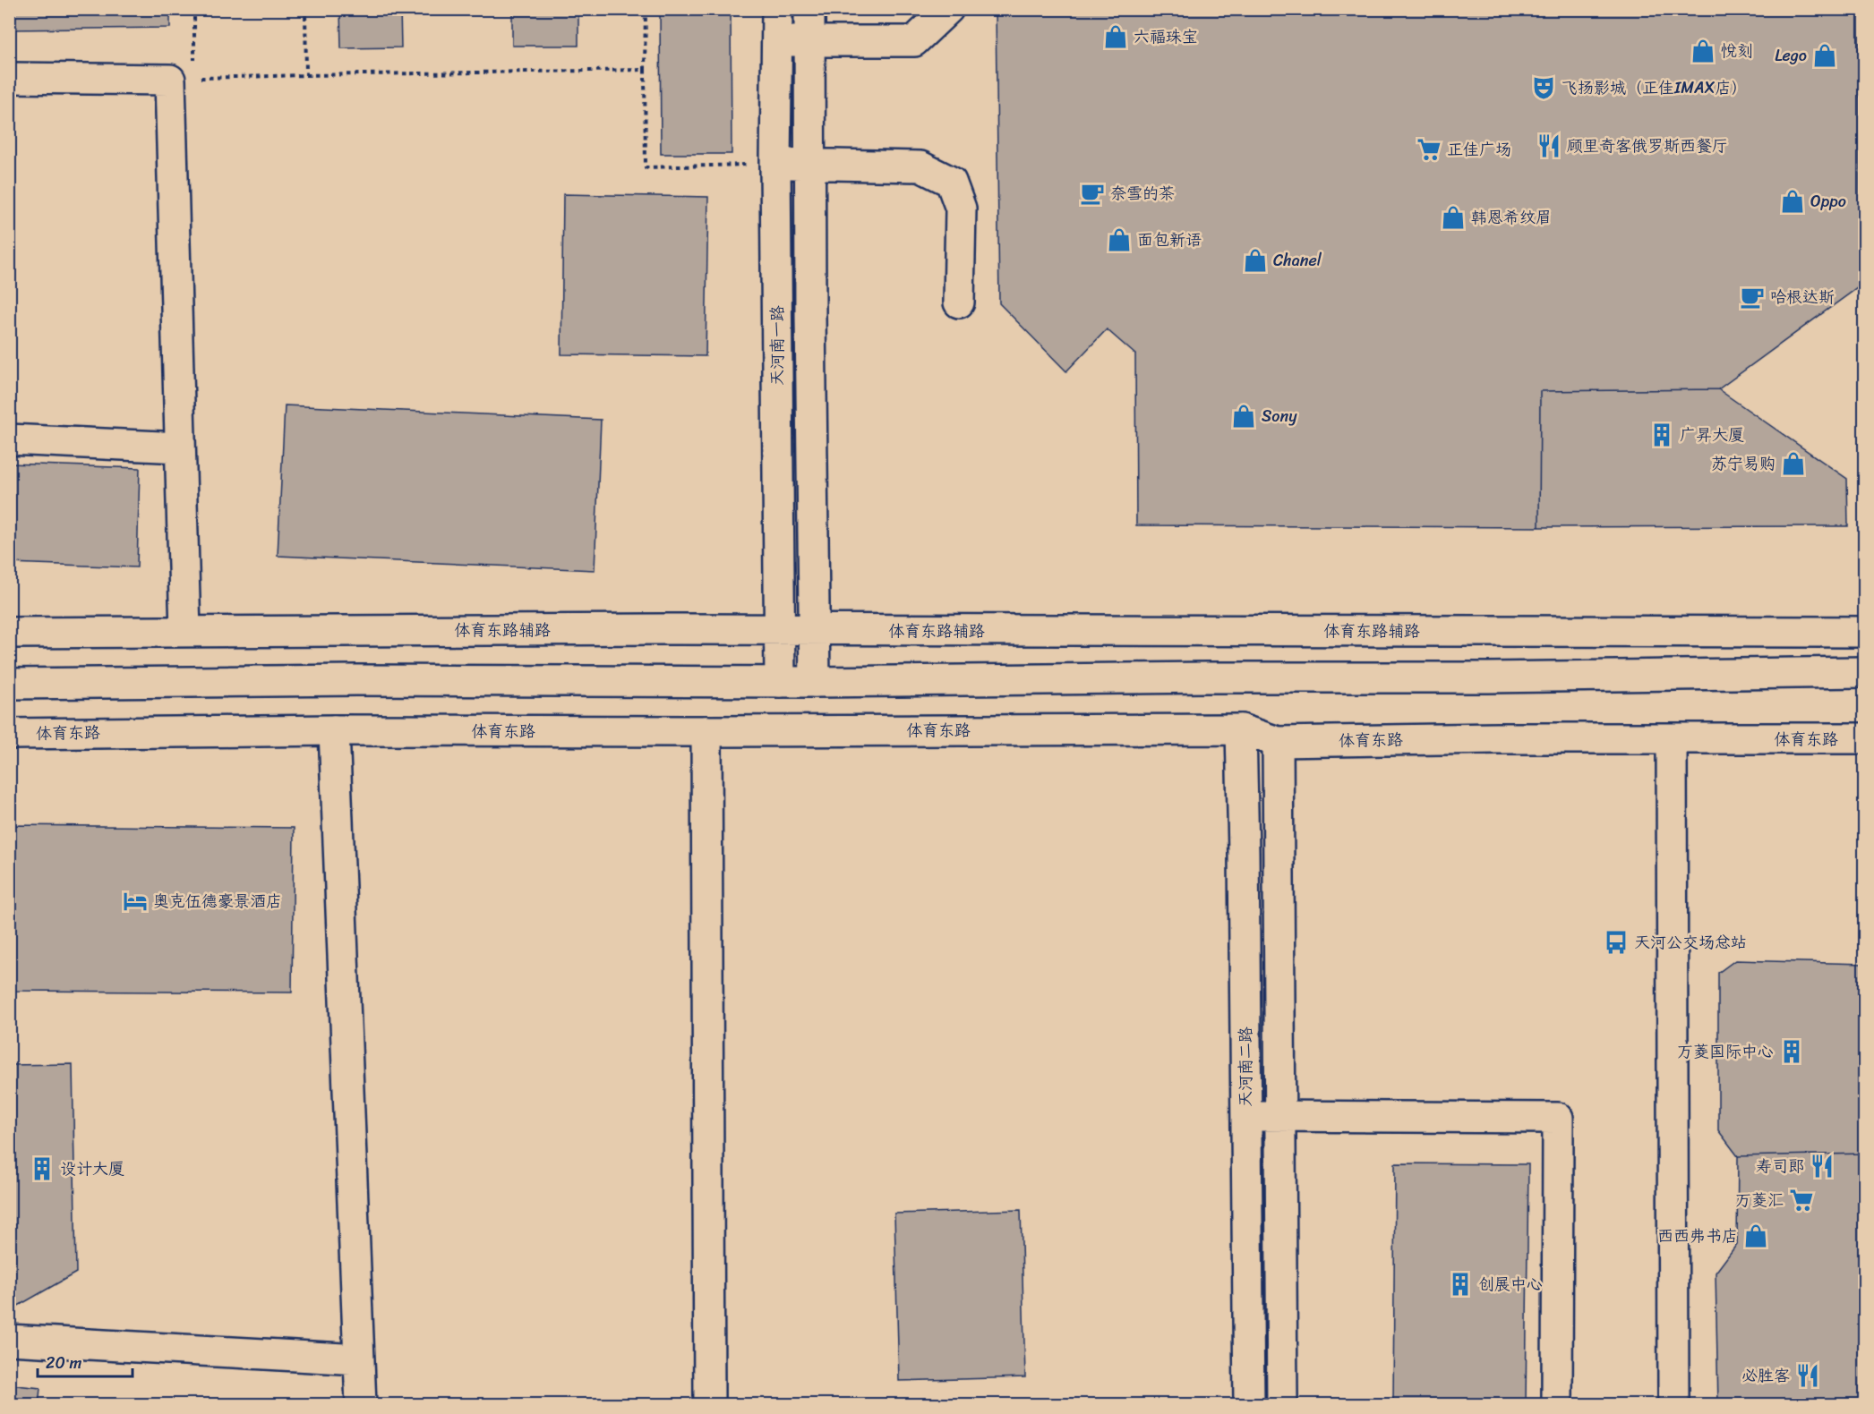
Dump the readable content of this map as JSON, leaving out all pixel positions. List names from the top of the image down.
{
  "streets": {
    "street": [
      "天河南一路",
      "体育东路辅路",
      "体育东路",
      "天河南二路"
    ]
  },
  "crossings": [
    ["天河南一路", "体育东路辅路"],
    ["体育东路", "天河南二路"]
  ],
  "places": {
    "shop": [
      "六福珠宝",
      "悦刻",
      "Lego",
      "Oppo",
      "韩恩希纹眉",
      "面包新语",
      "Chanel",
      "Sony",
      "苏宁易购",
      "西西弗书店"
    ],
    "theatre": ["飞扬影城（正佳IMAX店）"],
    "restaurant": ["顾里奇客俄罗斯西餐厅", "寿司郎", "必胜客"],
    "supermarket": ["正佳广场", "万菱汇"],
    "cafe": ["奈雪的茶", "哈根达斯"],
    "building": [
      "广昇大厦",
      "万菱国际中心",
      "设计大厦",
      "创展中心"
    ],
    "hotel": ["奥克伍德豪景酒店"],
    "bus stop": ["天河公交场总站"]
  },
  "scale_bar": "20 m"
}
